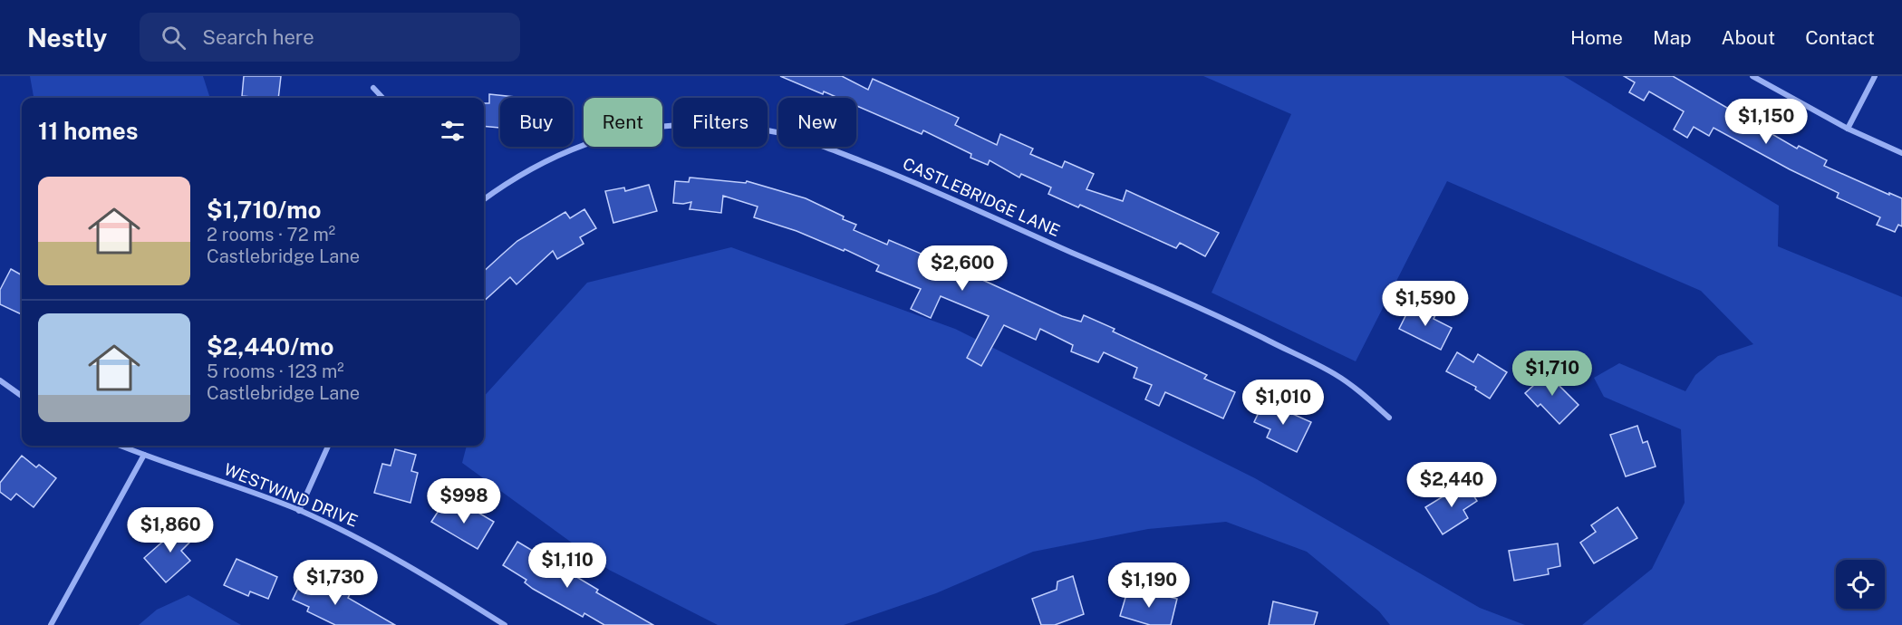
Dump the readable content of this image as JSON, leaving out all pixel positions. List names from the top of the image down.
{
  "streets": {
    "street": ["CASTLEBRIDGE LANE", "WESTWIND DRIVE"]
  },
  "page": {
    "header": "Nestly",
    "search": "Search here",
    "nav": [
      "Home",
      "Map",
      "About",
      "Contact"
    ],
    "chip": [
      "Buy",
      "Rent",
      "Filters",
      "New"
    ],
    "heading": "11 homes",
    "price": [
      "$1,150",
      "$2,600",
      "$1,590",
      "$1,710",
      "$1,010",
      "$2,440",
      "$998",
      "$1,860",
      "$1,110",
      "$1,730",
      "$1,190"
    ],
    "list": [
      {
        "name": "$1,710/mo",
        "note": "2 rooms · 72 m² · Castlebridge Lane"
      },
      {
        "name": "$2,440/mo",
        "note": "5 rooms · 123 m² · Castlebridge Lane"
      }
    ]
  }
}
